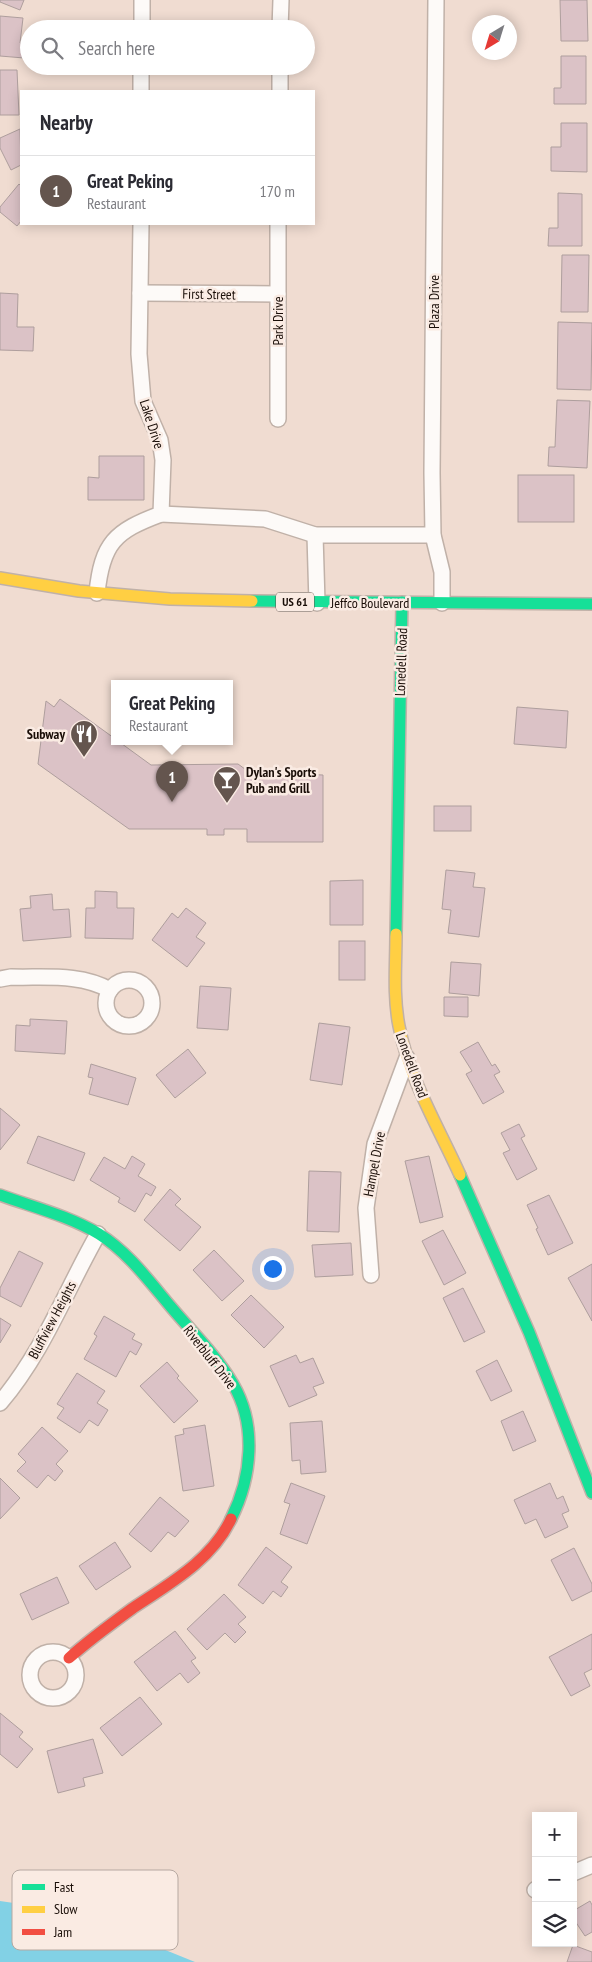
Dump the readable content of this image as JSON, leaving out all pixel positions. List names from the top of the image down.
{
  "streets": {
    "street": [
      "First Street",
      "Plaza Drive",
      "Park Drive",
      "Lake Drive",
      "US 61",
      "Jeffco Boulevard",
      "Lonedell Road",
      "Hampel Drive",
      "Bluffview Heights",
      "Riverbluff Drive"
    ]
  },
  "crossings": [
    ["First Street", "Park Drive"],
    ["First Street", "Lake Drive"],
    ["Plaza Drive", "Jeffco Boulevard"],
    ["Jeffco Boulevard", "Lonedell Road"],
    ["Lonedell Road", "Hampel Drive"],
    ["Bluffview Heights", "Riverbluff Drive"]
  ],
  "places": {
    "restaurant": ["Subway"],
    "bar": ["Dylan's Sports Pub and Grill"]
  },
  "legend": ["Fast", "Slow", "Jam"],
  "north": "bottom left",
  "page": {
    "search": "Search here",
    "heading": "Nearby",
    "list": [
      {
        "mark": "1",
        "name": "Great Peking",
        "note": "Restaurant",
        "value": "170 m"
      }
    ],
    "popup": ["Great Peking", "Restaurant"],
    "pins": "1",
    "map_buttons": ["+", "−"]
  }
}
